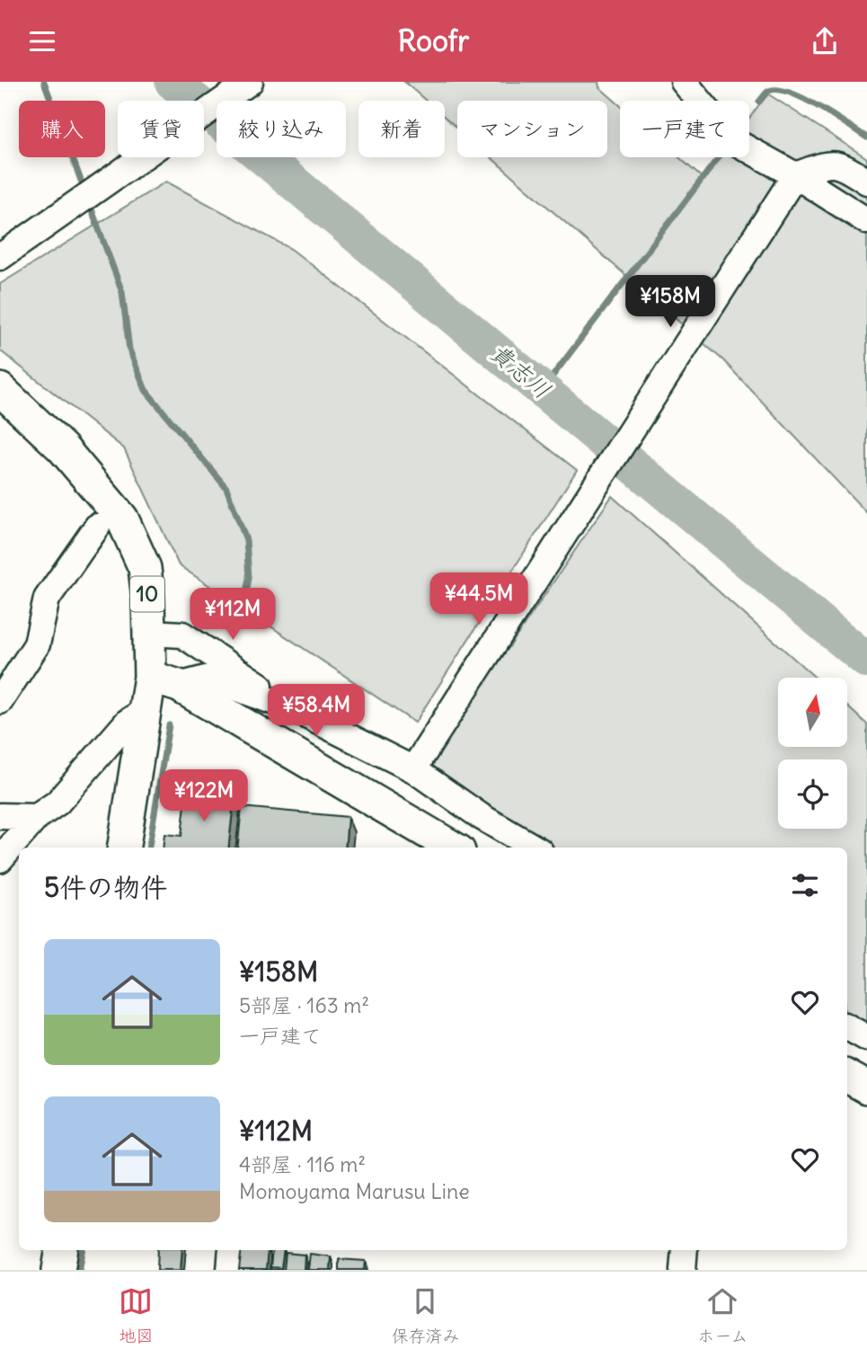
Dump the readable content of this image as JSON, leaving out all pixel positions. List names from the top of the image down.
{
  "streets": {
    "main road": ["10"]
  },
  "water": ["貴志川"],
  "north": "top",
  "page": {
    "header": "Roofr",
    "chip": [
      "購入",
      "賃貸",
      "絞り込み",
      "新着",
      "マンション",
      "一戸建て"
    ],
    "price": [
      "¥158M",
      "¥44.5M",
      "¥112M",
      "¥58.4M",
      "¥122M"
    ],
    "heading": "5件の物件",
    "list": [
      {
        "name": "¥158M",
        "note": "5部屋 · 163 m² · 一戸建て"
      },
      {
        "name": "¥112M",
        "note": "4部屋 · 116 m² · Momoyama Marusu Line"
      }
    ],
    "tabs": ["地図", "保存済み", "ホーム"]
  }
}
